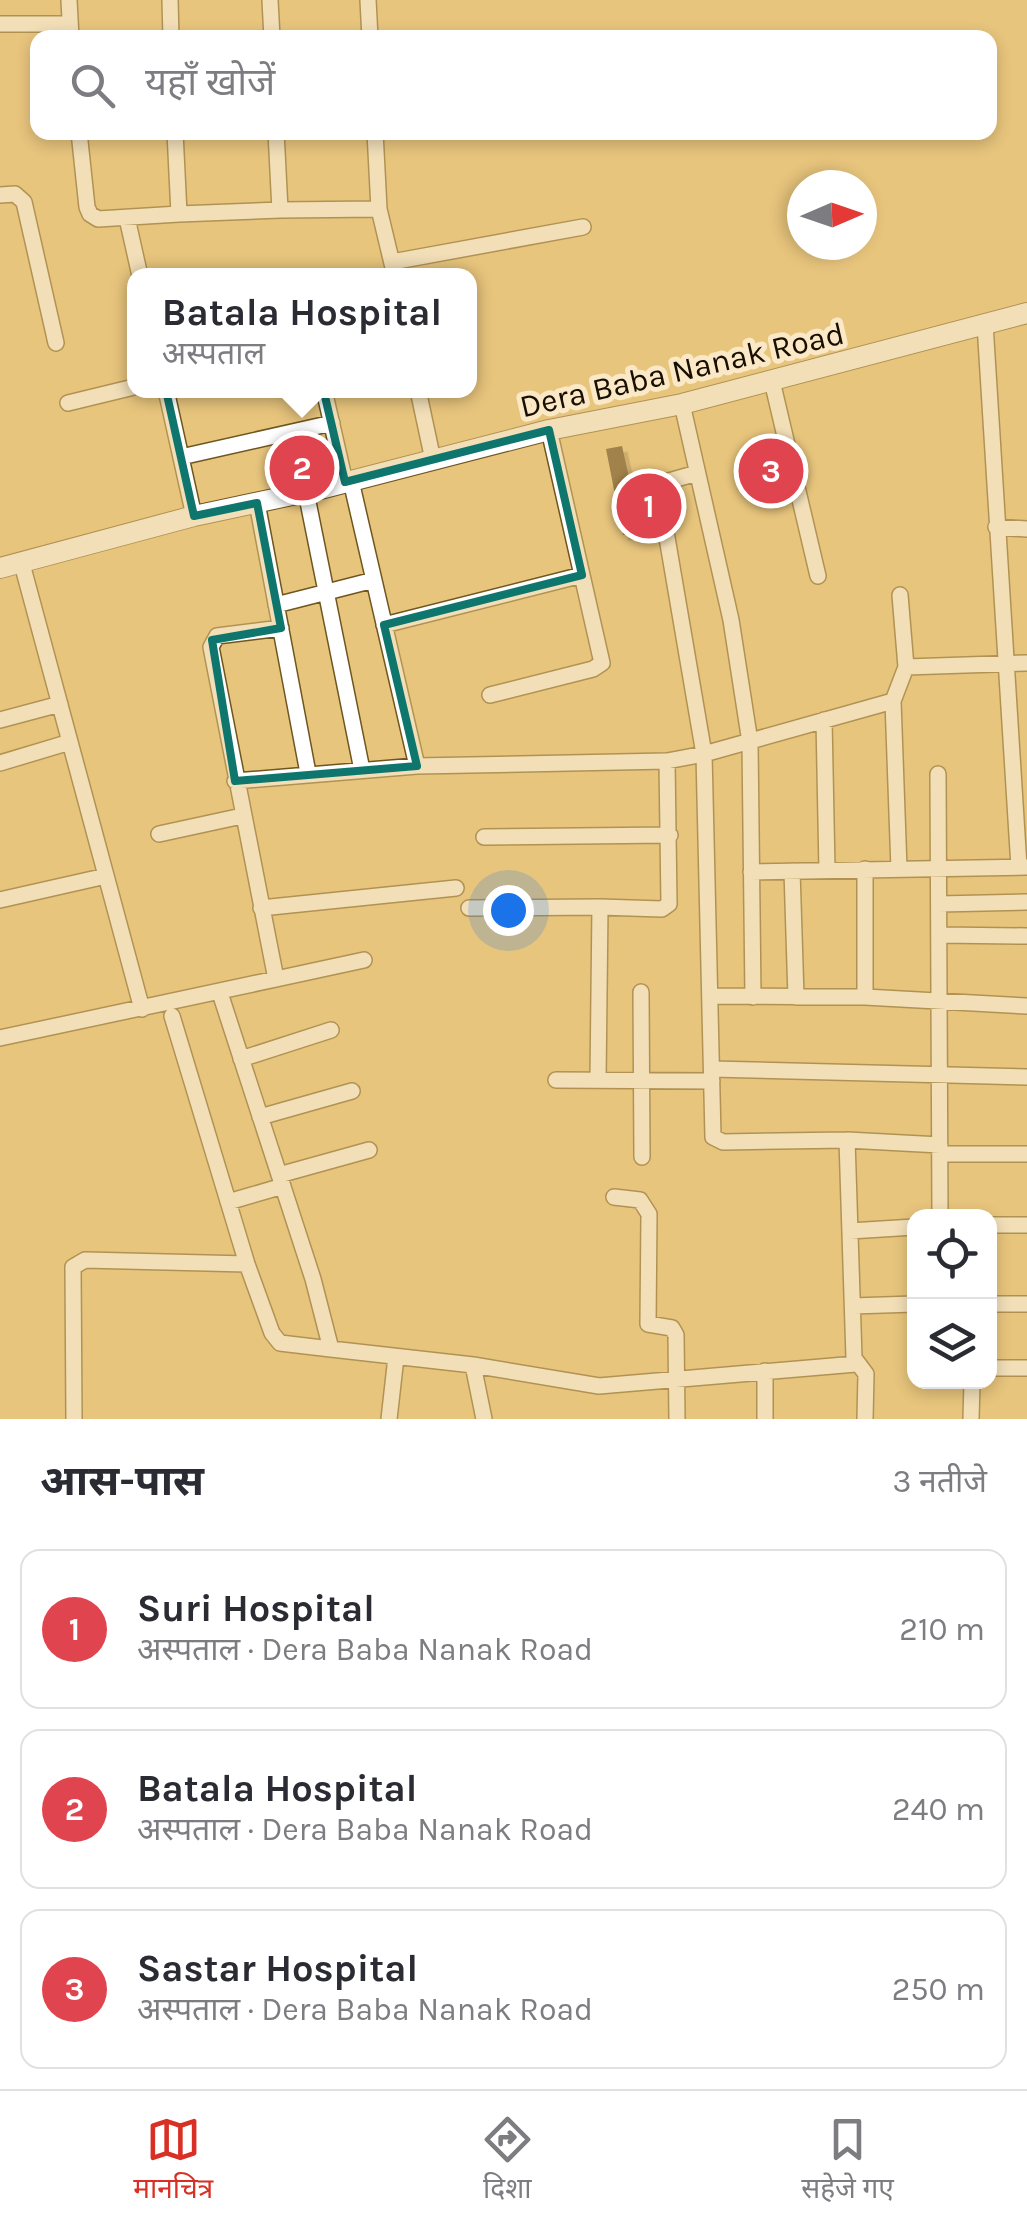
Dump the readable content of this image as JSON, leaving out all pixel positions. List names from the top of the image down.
{
  "streets": {
    "main road": ["Dera Baba Nanak Road"]
  },
  "north": "right",
  "page": {
    "search": "यहाँ खोजें",
    "popup": ["Batala Hospital", "अस्पताल"],
    "pins": ["2", "3", "1"],
    "heading": ["आस-पास", "3 नतीजे"],
    "list": [
      {
        "mark": "1",
        "name": "Suri Hospital",
        "note": "अस्पताल · Dera Baba Nanak Road",
        "value": "210 m"
      },
      {
        "mark": "2",
        "name": "Batala Hospital",
        "note": "अस्पताल · Dera Baba Nanak Road",
        "value": "240 m"
      },
      {
        "mark": "3",
        "name": "Sastar Hospital",
        "note": "अस्पताल · Dera Baba Nanak Road",
        "value": "250 m"
      }
    ],
    "nav": ["मानचित्र", "दिशा", "सहेजे गए"]
  }
}
